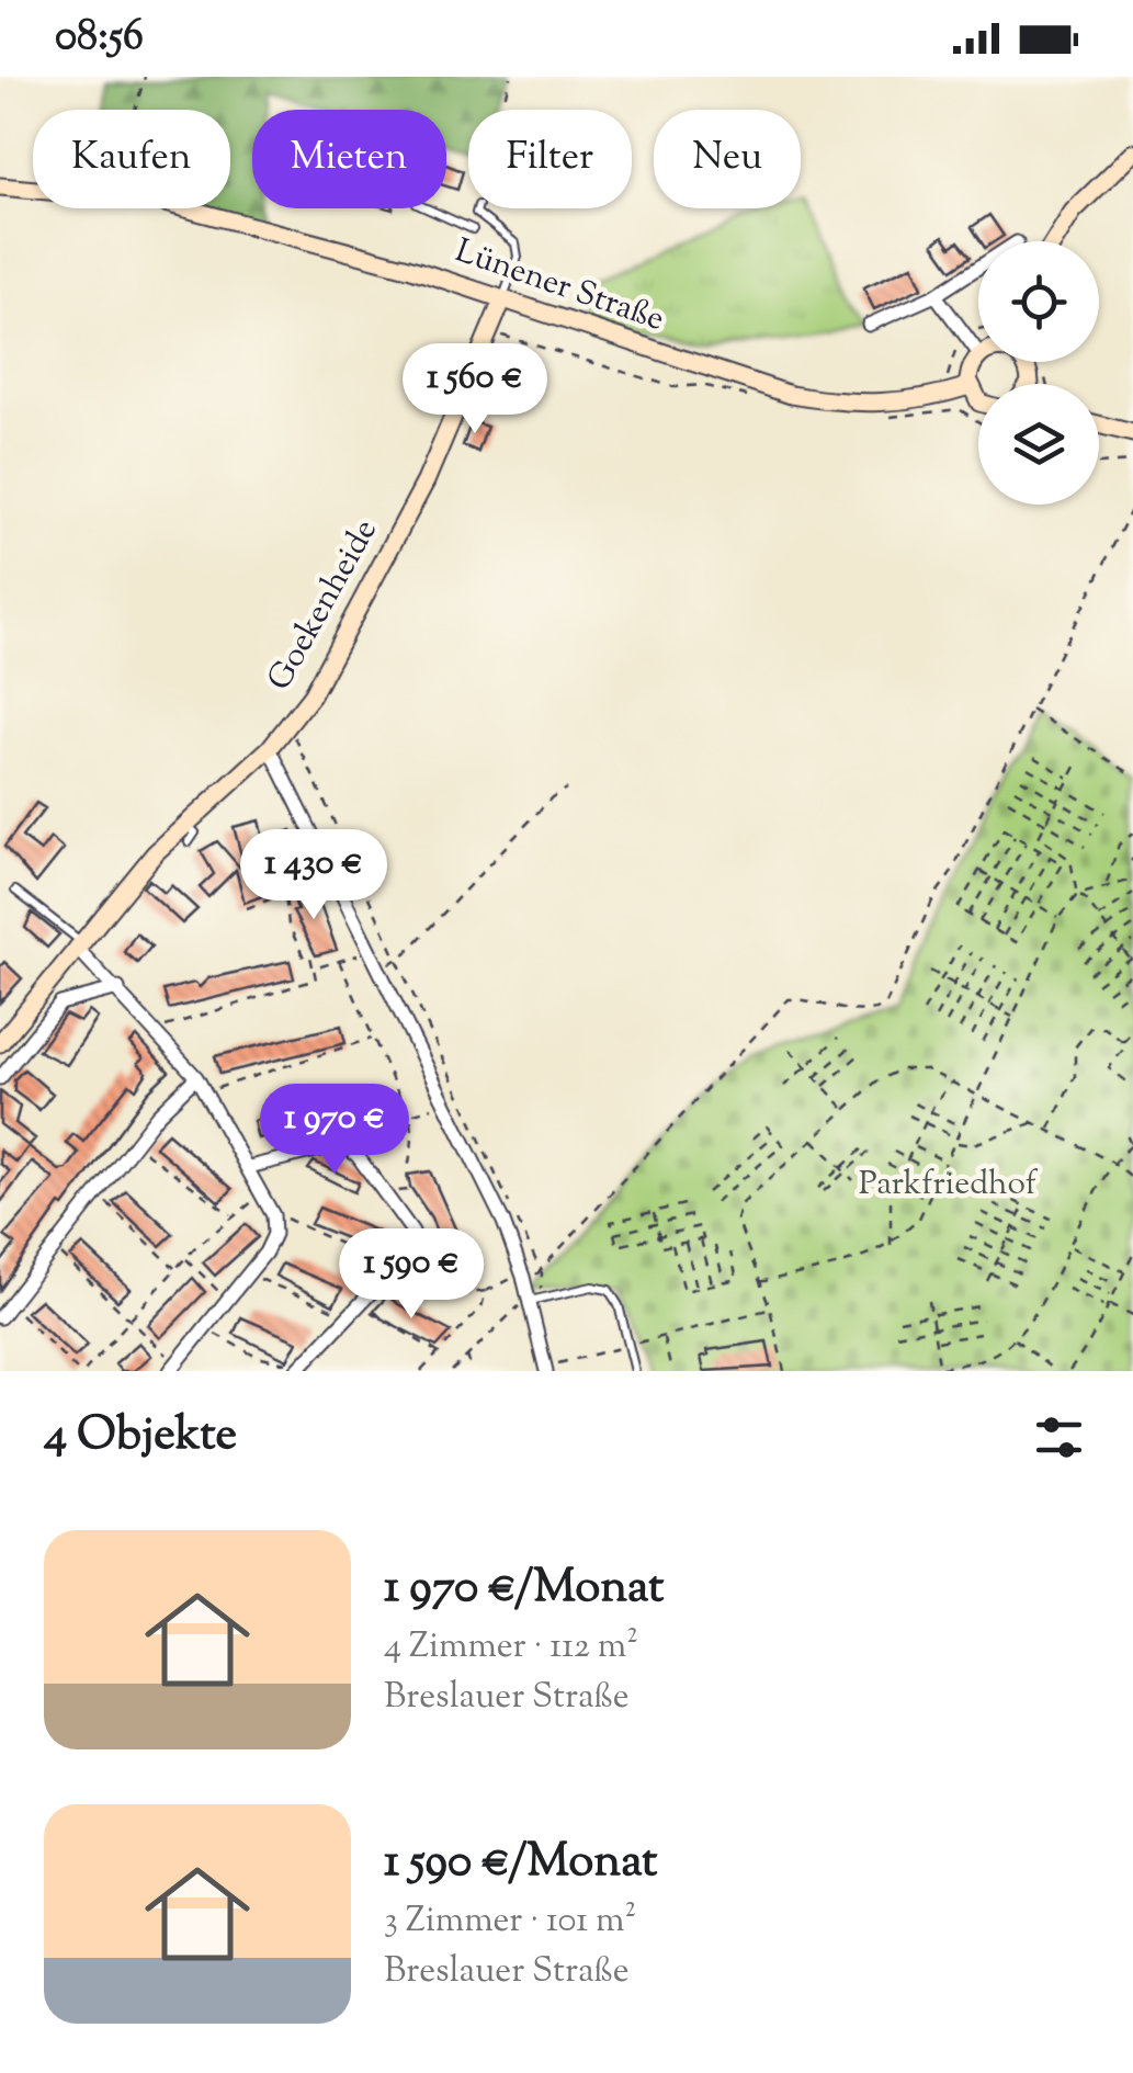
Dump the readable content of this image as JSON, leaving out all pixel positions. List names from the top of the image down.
{
  "streets": {
    "main road": ["Lünener Straße", "Goekenheide"]
  },
  "crossings": [
    ["Lünener Straße", "Goekenheide"]
  ],
  "parks": ["Parkfriedhof"],
  "page": {
    "status": "08:56",
    "chip": [
      "Kaufen",
      "Mieten",
      "Filter",
      "Neu"
    ],
    "price": [
      "1 560 €",
      "1 430 €",
      "1 970 €",
      "1 590 €"
    ],
    "heading": "4 Objekte",
    "list": [
      {
        "name": "1 970 €/Monat",
        "note": "4 Zimmer · 112 m² · Breslauer Straße"
      },
      {
        "name": "1 590 €/Monat",
        "note": "3 Zimmer · 101 m² · Breslauer Straße"
      }
    ]
  }
}
